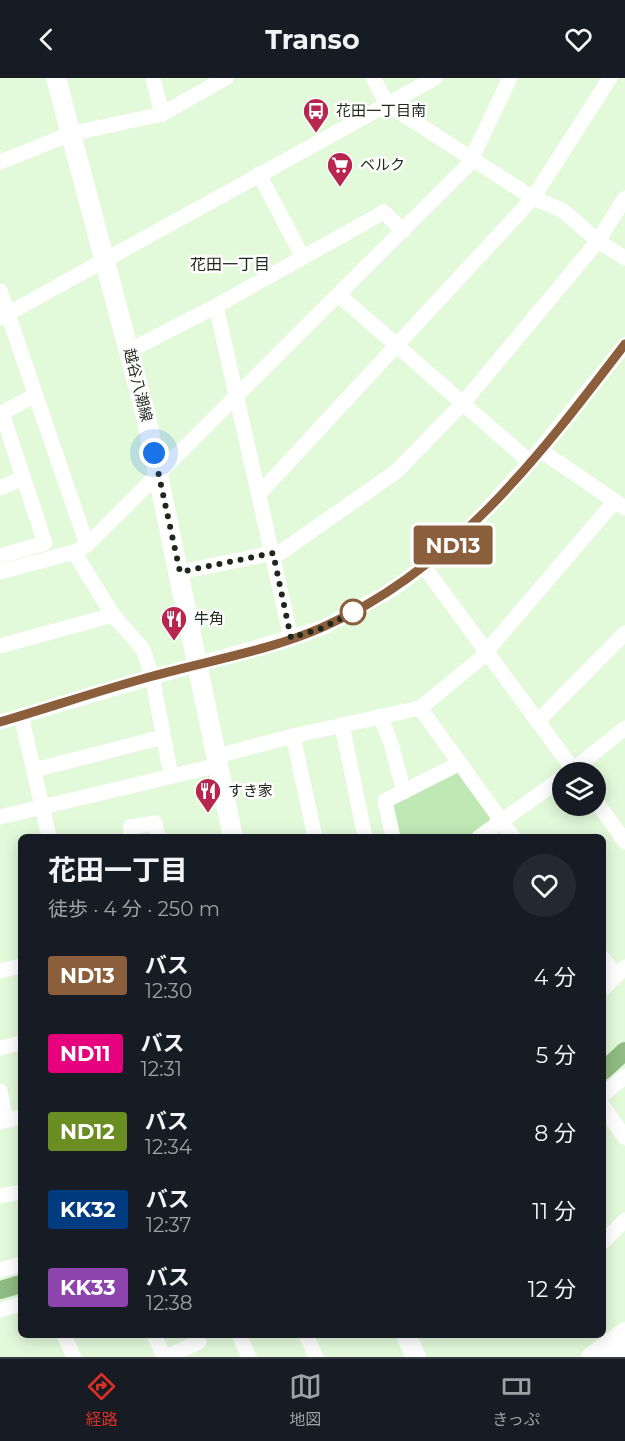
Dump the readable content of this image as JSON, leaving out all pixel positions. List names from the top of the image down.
{
  "streets": {
    "main road": ["越谷八潮線"]
  },
  "districts": ["花田一丁目"],
  "places": {
    "bus stop": ["花田一丁目南"],
    "supermarket": ["ベルク"],
    "restaurant": ["牛角", "すき家"]
  },
  "lines": ["bus line ND13"],
  "page": {
    "header": "Transo",
    "on_map": "ND13",
    "heading": ["花田一丁目", "徒歩 · 4 分 · 250 m"],
    "list": [
      {
        "mark": "ND13",
        "name": "バス",
        "note": "12:30",
        "value": "4 分"
      },
      {
        "mark": "ND11",
        "name": "バス",
        "note": "12:31",
        "value": "5 分"
      },
      {
        "mark": "ND12",
        "name": "バス",
        "note": "12:34",
        "value": "8 分"
      },
      {
        "mark": "KK32",
        "name": "バス",
        "note": "12:37",
        "value": "11 分"
      },
      {
        "mark": "KK33",
        "name": "バス",
        "note": "12:38",
        "value": "12 分"
      }
    ],
    "tabs": ["経路", "地図", "きっぷ"]
  }
}
